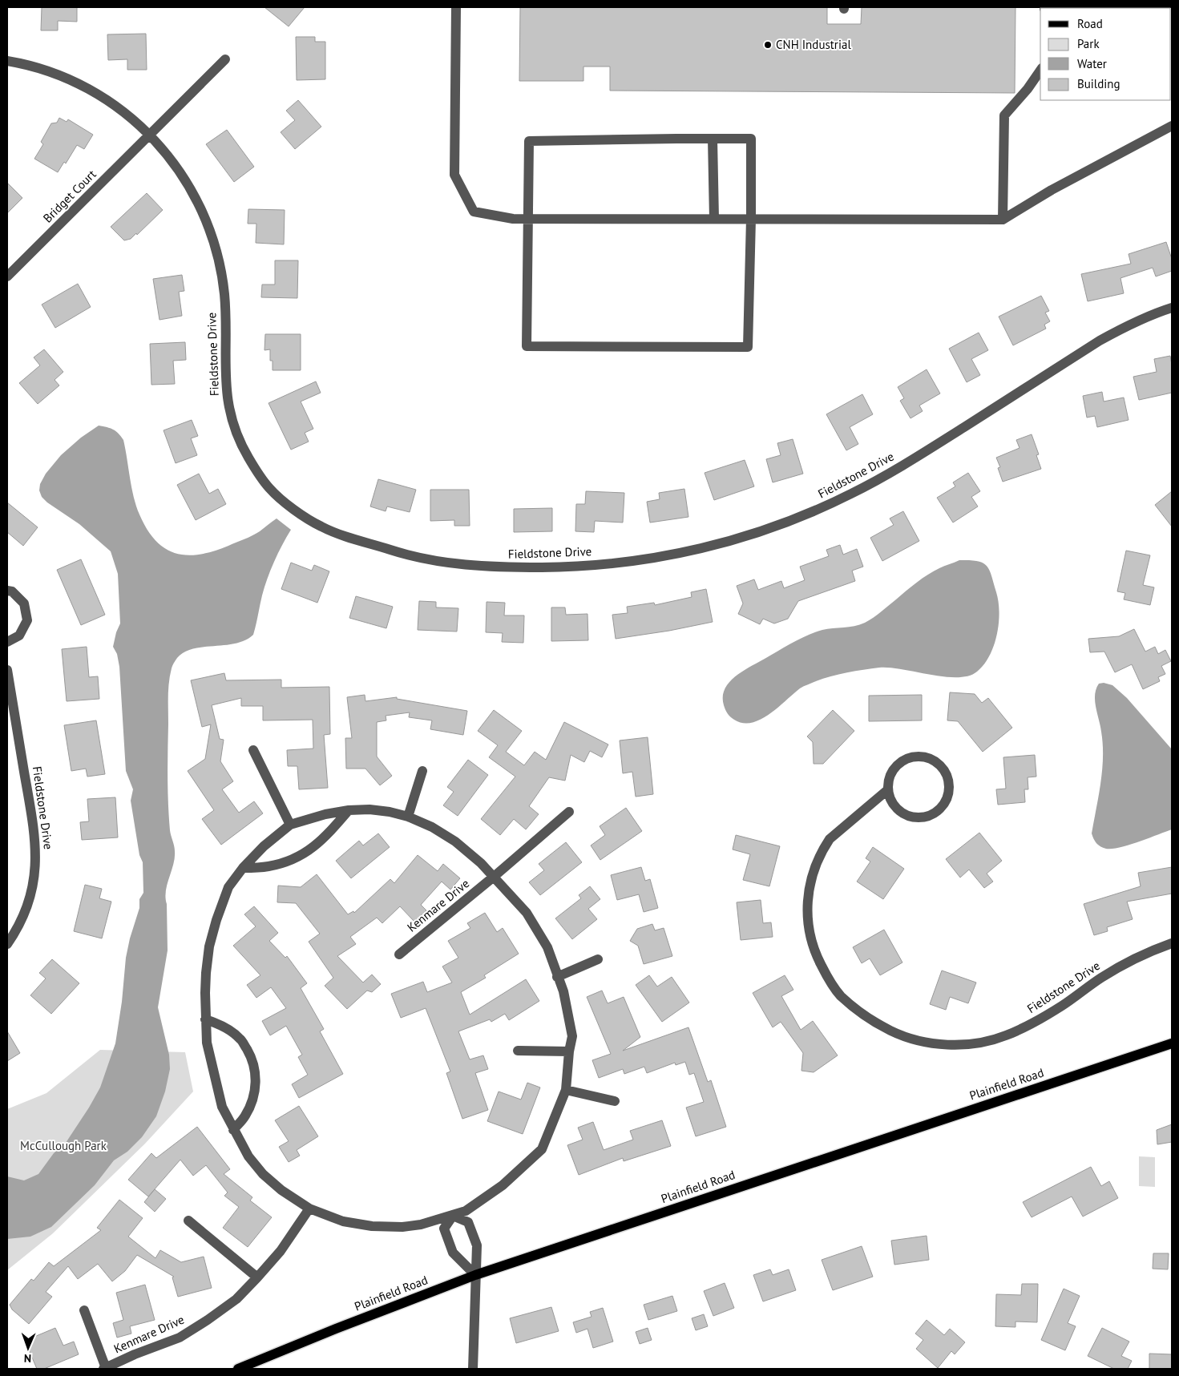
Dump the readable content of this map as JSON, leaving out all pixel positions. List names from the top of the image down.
{
  "streets": {
    "main road": ["Plainfield Road"],
    "street": ["Bridget Court", "Fieldstone Drive", "Kenmare Drive"]
  },
  "crossings": [
    ["Bridget Court", "Fieldstone Drive"]
  ],
  "parks": ["McCullough Park"],
  "places": ["CNH Industrial"],
  "legend": [
    "Road",
    "Park",
    "Water",
    "Building"
  ],
  "north": "bottom"
}
